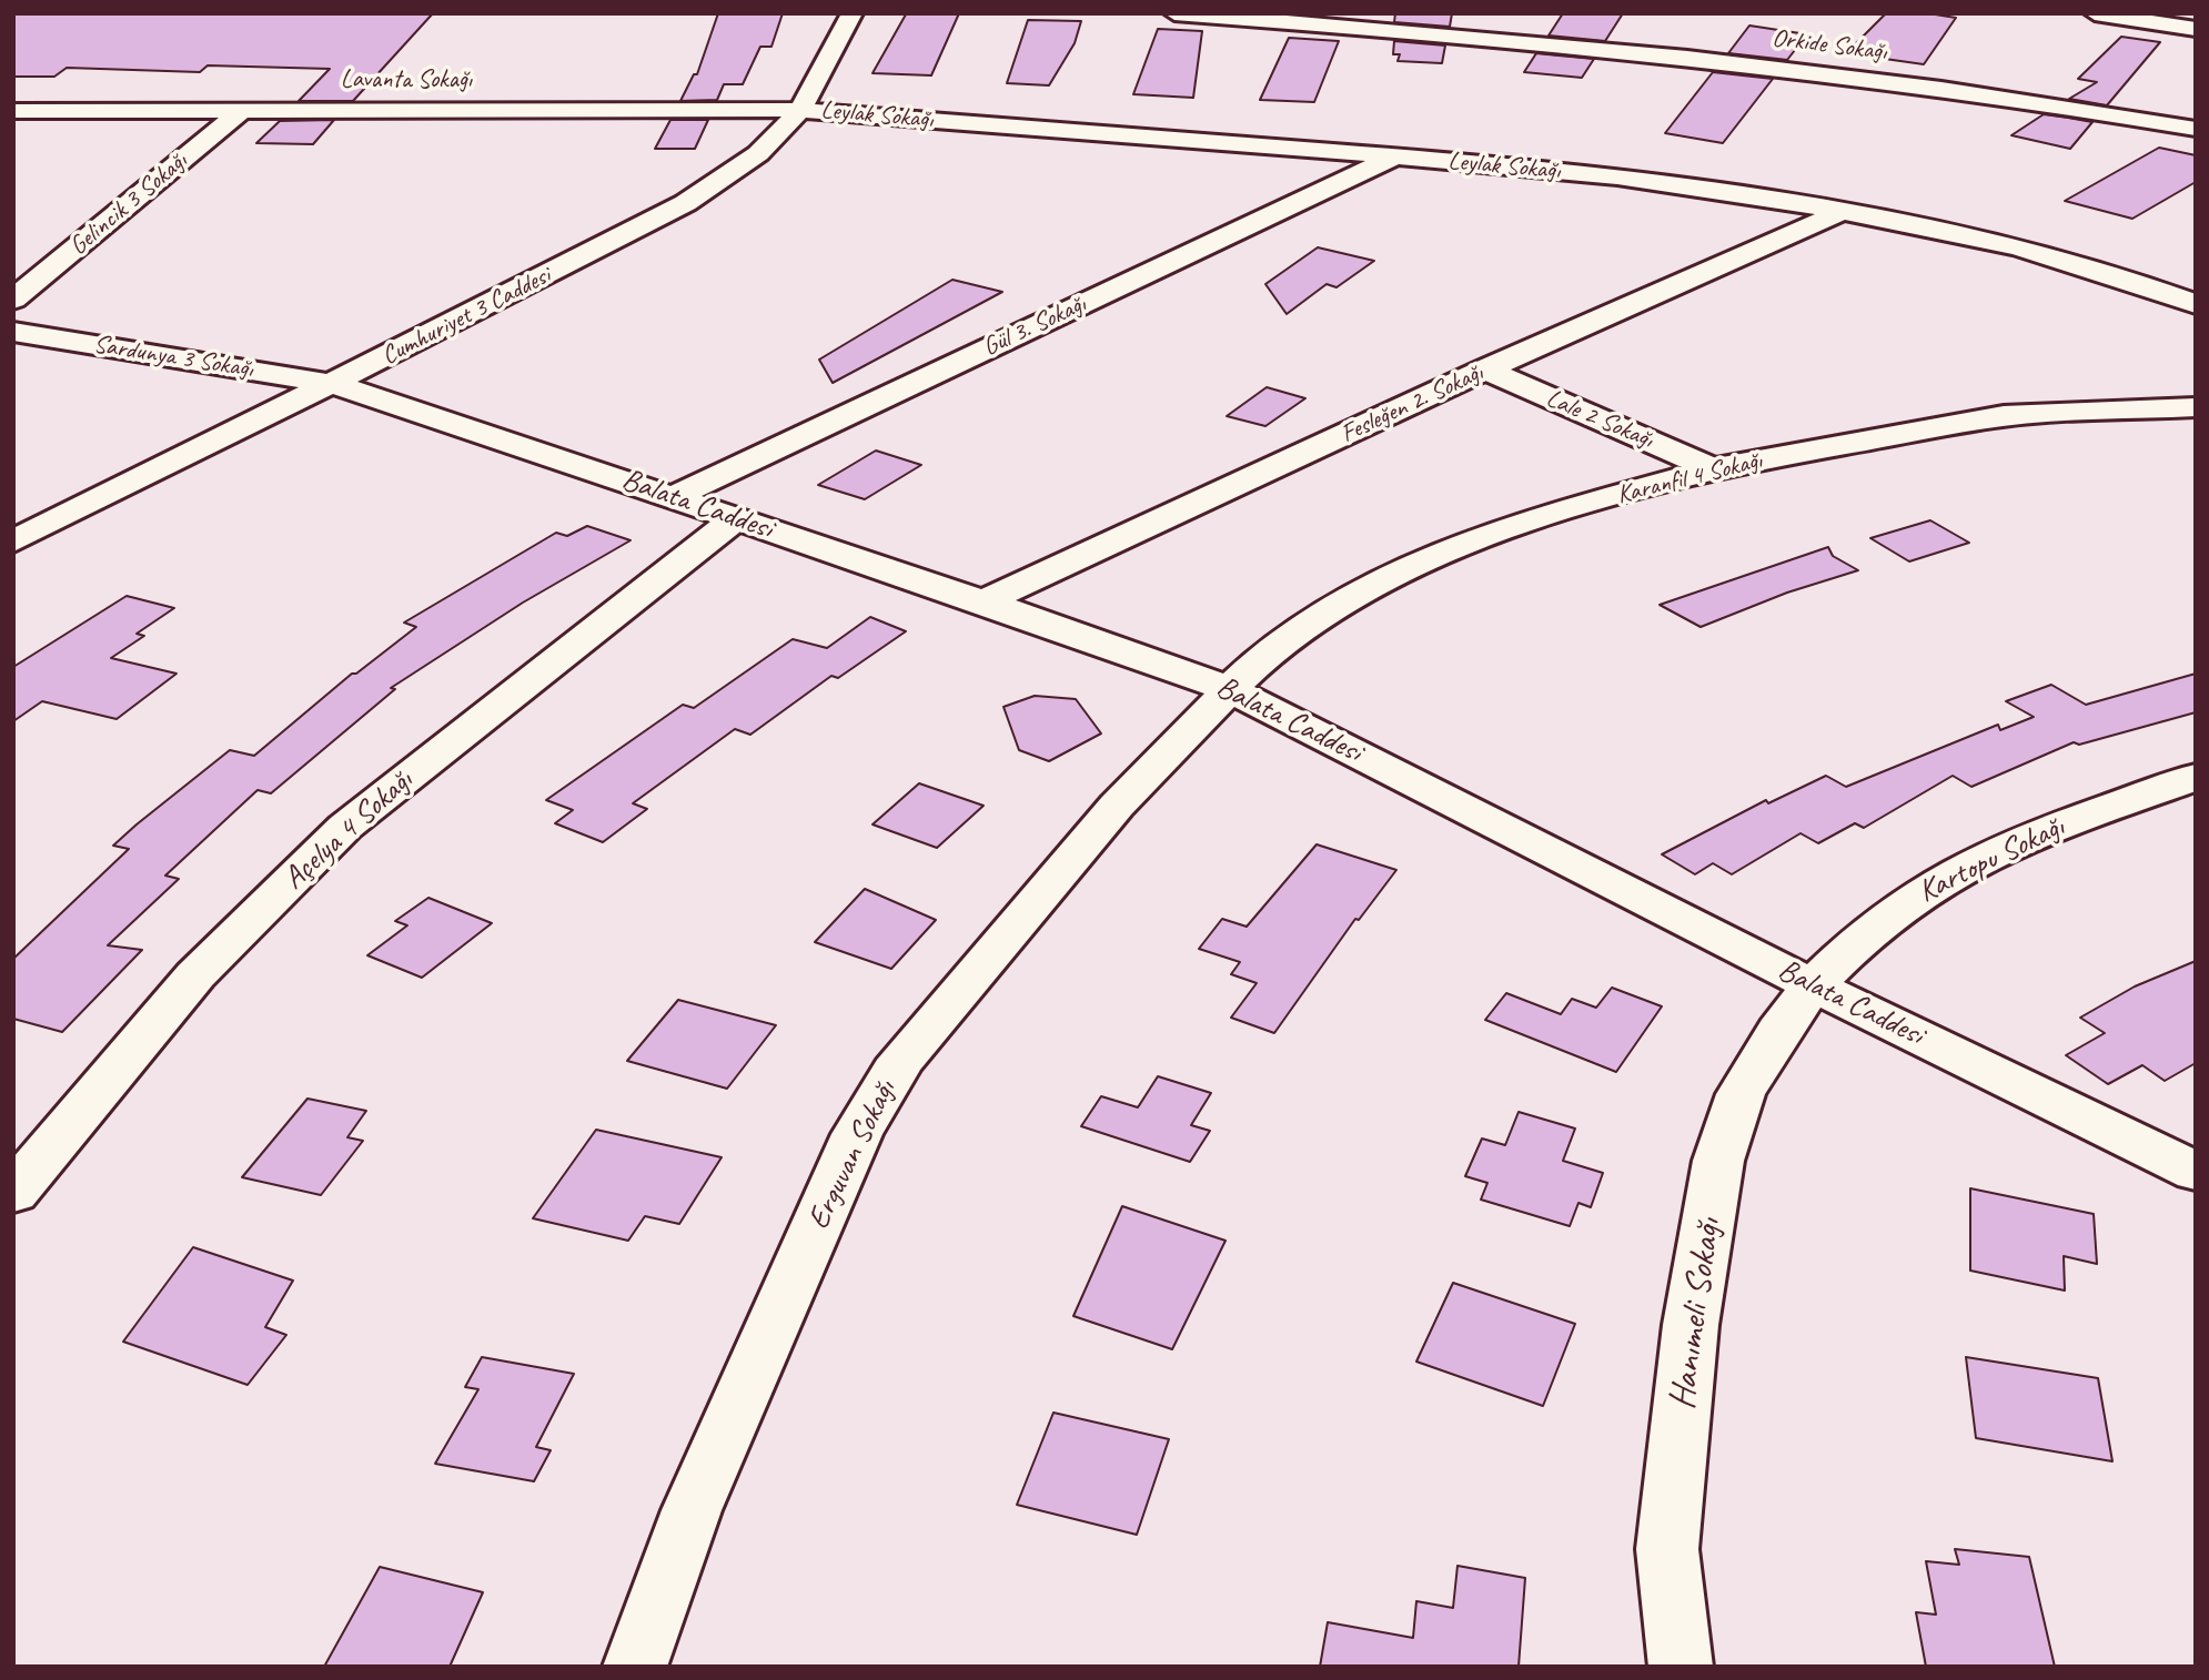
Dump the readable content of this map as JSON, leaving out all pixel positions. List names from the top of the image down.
{
  "streets": {
    "street": [
      "Orkide Sokağı",
      "Lavanta Sokağı",
      "Leylak Sokağı",
      "Gelincik 3 Sokağı",
      "Cumhuriyet 3 Caddesi",
      "Gül 3. Sokağı",
      "Sardunya 3 Sokağı",
      "Fesleğen 2. Sokağı",
      "Lale 2 Sokağı",
      "Karanfil 4 Sokağı",
      "Balata Caddesi",
      "Açelya 4 Sokağı",
      "Kartopu Sokağı",
      "Erguvan Sokağı",
      "Hanımeli Sokağı"
    ]
  },
  "crossings": [
    ["Lavanta Sokağı", "Leylak Sokağı"],
    ["Lavanta Sokağı", "Gelincik 3 Sokağı"],
    ["Lavanta Sokağı", "Cumhuriyet 3 Caddesi"],
    ["Leylak Sokağı", "Cumhuriyet 3 Caddesi"],
    ["Leylak Sokağı", "Gül 3. Sokağı"],
    ["Leylak Sokağı", "Fesleğen 2. Sokağı"],
    ["Cumhuriyet 3 Caddesi", "Sardunya 3 Sokağı"],
    ["Cumhuriyet 3 Caddesi", "Balata Caddesi"],
    ["Gül 3. Sokağı", "Balata Caddesi"],
    ["Sardunya 3 Sokağı", "Balata Caddesi"],
    ["Fesleğen 2. Sokağı", "Lale 2 Sokağı"],
    ["Fesleğen 2. Sokağı", "Balata Caddesi"],
    ["Lale 2 Sokağı", "Karanfil 4 Sokağı"],
    ["Karanfil 4 Sokağı", "Balata Caddesi"],
    ["Karanfil 4 Sokağı", "Erguvan Sokağı"],
    ["Balata Caddesi", "Açelya 4 Sokağı"],
    ["Balata Caddesi", "Kartopu Sokağı"],
    ["Balata Caddesi", "Erguvan Sokağı"],
    ["Balata Caddesi", "Hanımeli Sokağı"],
    ["Kartopu Sokağı", "Hanımeli Sokağı"]
  ]
}
